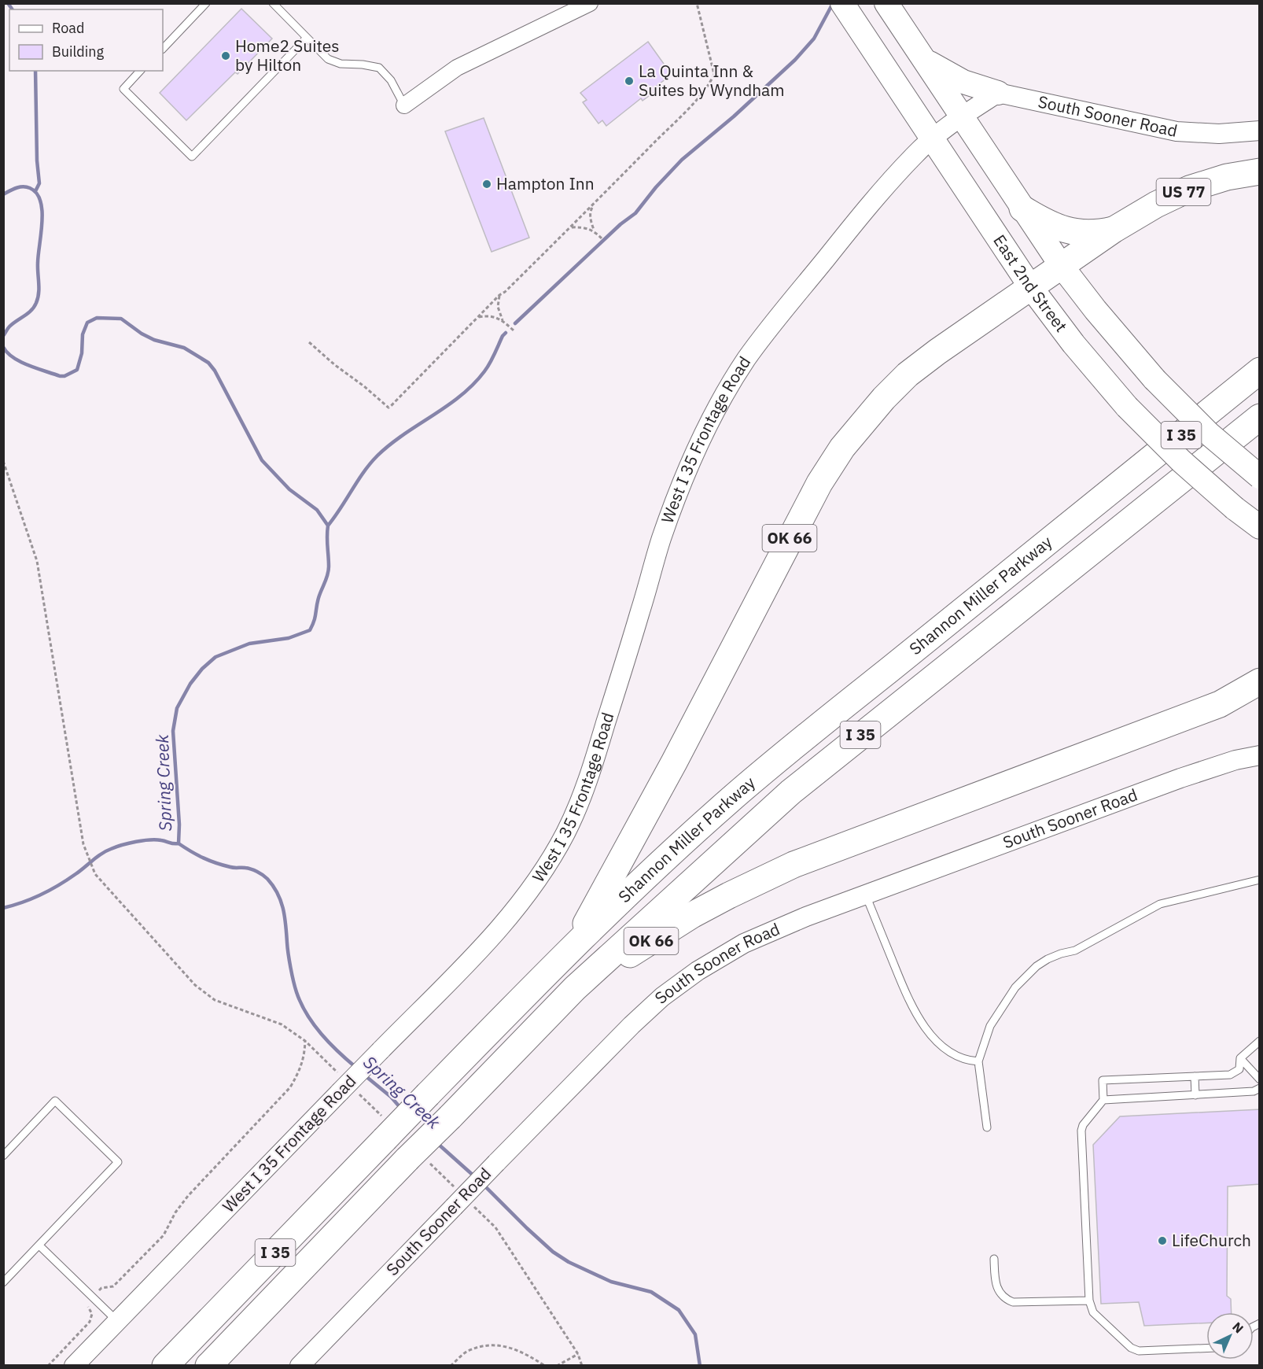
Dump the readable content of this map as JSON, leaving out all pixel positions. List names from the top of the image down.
{
  "streets": {
    "highway": [
      "US 77",
      "I 35",
      "OK 66",
      "Shannon Miller Parkway"
    ],
    "main road": ["East 2nd Street"],
    "street": ["South Sooner Road", "West I 35 Frontage Road"]
  },
  "crossings": [
    ["East 2nd Street", "West I 35 Frontage Road"],
    ["East 2nd Street", "OK 66"],
    ["OK 66", "Shannon Miller Parkway"]
  ],
  "water": ["Spring Creek"],
  "places": [
    "Home2 Suites by Hilton",
    "La Quinta Inn & Suites by Wyndham",
    "Hampton Inn",
    "LifeChurch"
  ],
  "legend": ["Road", "Building"],
  "north": "top right"
}
